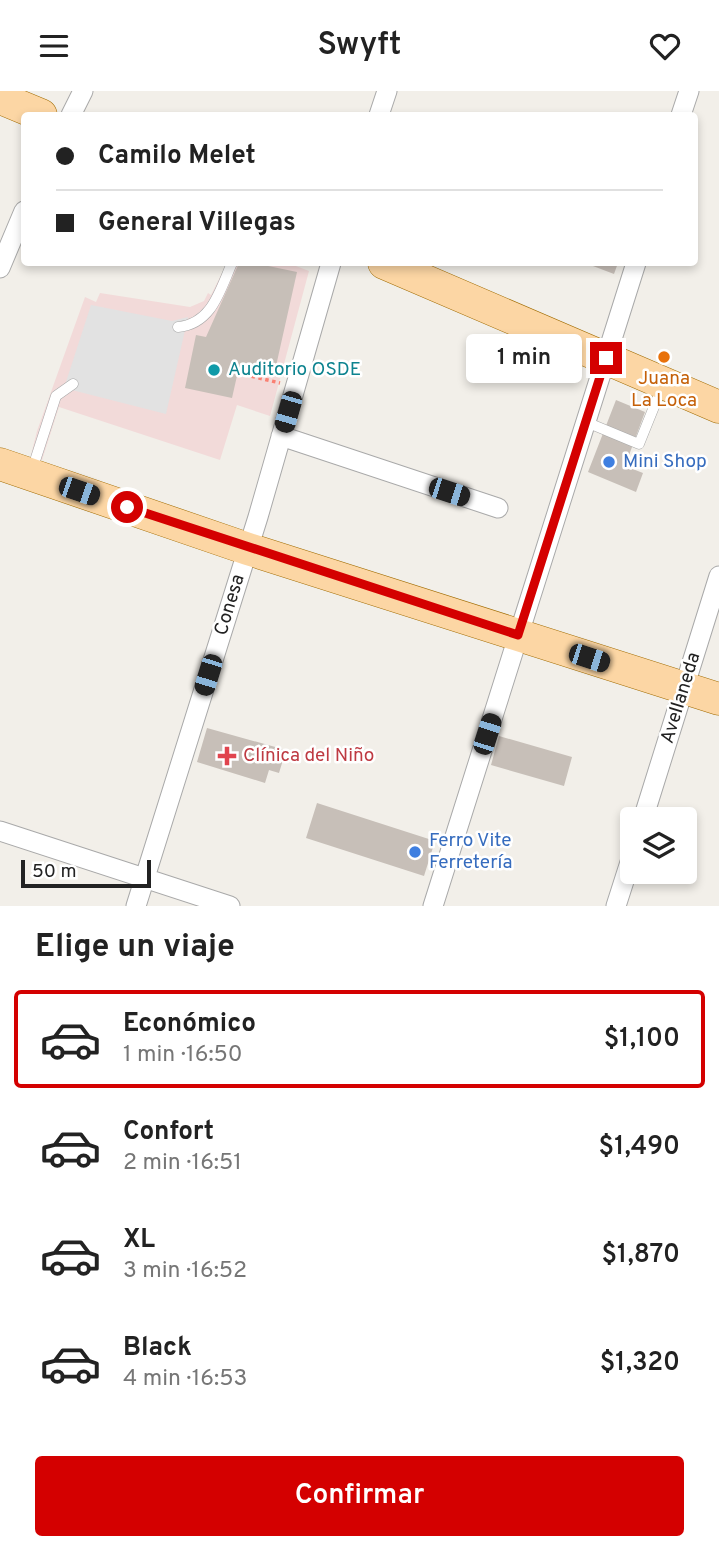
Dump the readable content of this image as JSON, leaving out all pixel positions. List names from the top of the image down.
{
  "streets": {
    "street": ["Conesa", "Avellaneda"]
  },
  "places": {
    "other": [
      "Juana La Loca",
      "Auditorio OSDE",
      "Mini Shop",
      "Ferro Vite Ferretería"
    ],
    "health": ["Clínica del Niño"]
  },
  "scale_bar": "50 m",
  "page": {
    "header": "Swyft",
    "banner": ["Camilo Melet", "General Villegas"],
    "bubble": "1 min",
    "scale": "50 m",
    "heading": "Elige un viaje",
    "list": [
      {
        "name": "Económico",
        "note": "1 min · 16:50",
        "value": "$1,100"
      },
      {
        "name": "Confort",
        "note": "2 min · 16:51",
        "value": "$1,490"
      },
      {
        "name": "XL",
        "note": "3 min · 16:52",
        "value": "$1,870"
      },
      {
        "name": "Black",
        "note": "4 min · 16:53",
        "value": "$1,320"
      }
    ],
    "buttons": "Confirmar"
  }
}
